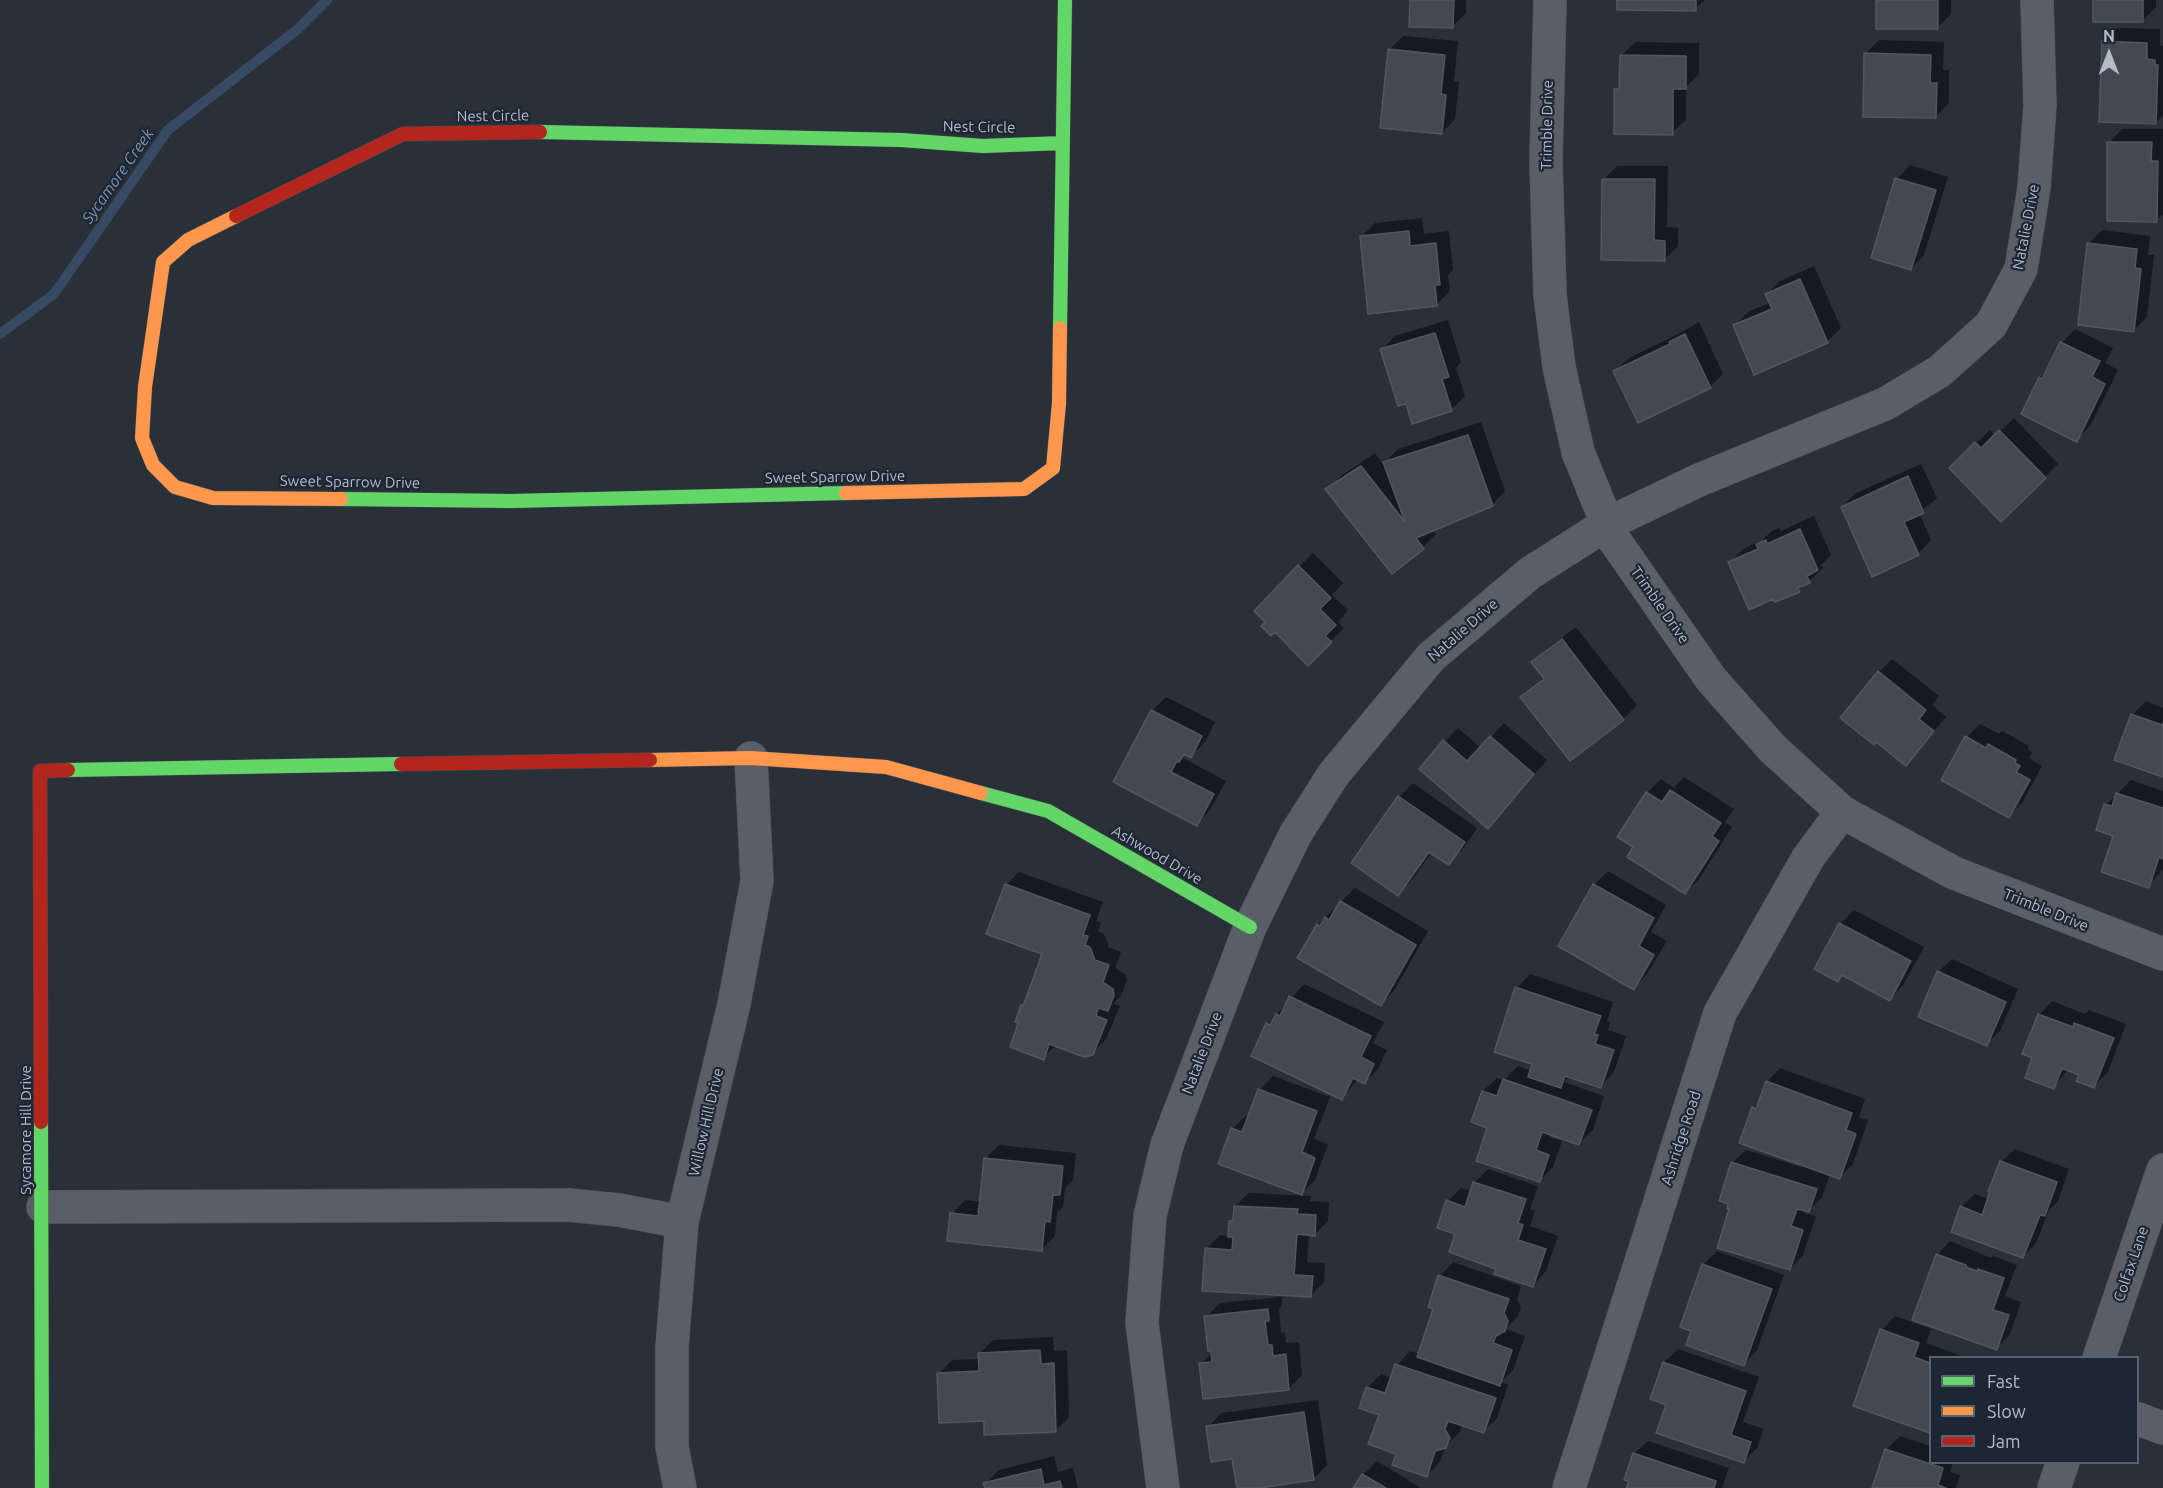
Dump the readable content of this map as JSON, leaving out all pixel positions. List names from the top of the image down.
{
  "streets": {
    "street": [
      "Nest Circle",
      "Trimble Drive",
      "Natalie Drive",
      "Sweet Sparrow Drive",
      "Ashwood Drive",
      "Willow Hill Drive",
      "Sycamore Hill Drive",
      "Ashridge Road",
      "Colfax Lane"
    ]
  },
  "crossings": [
    ["Nest Circle", "Sweet Sparrow Drive"],
    ["Trimble Drive", "Natalie Drive"],
    ["Trimble Drive", "Ashridge Road"],
    ["Natalie Drive", "Ashwood Drive"],
    ["Ashwood Drive", "Willow Hill Drive"],
    ["Ashwood Drive", "Sycamore Hill Drive"]
  ],
  "water": ["Sycamore Creek"],
  "legend": ["Fast", "Slow", "Jam"],
  "north": "top"
}
